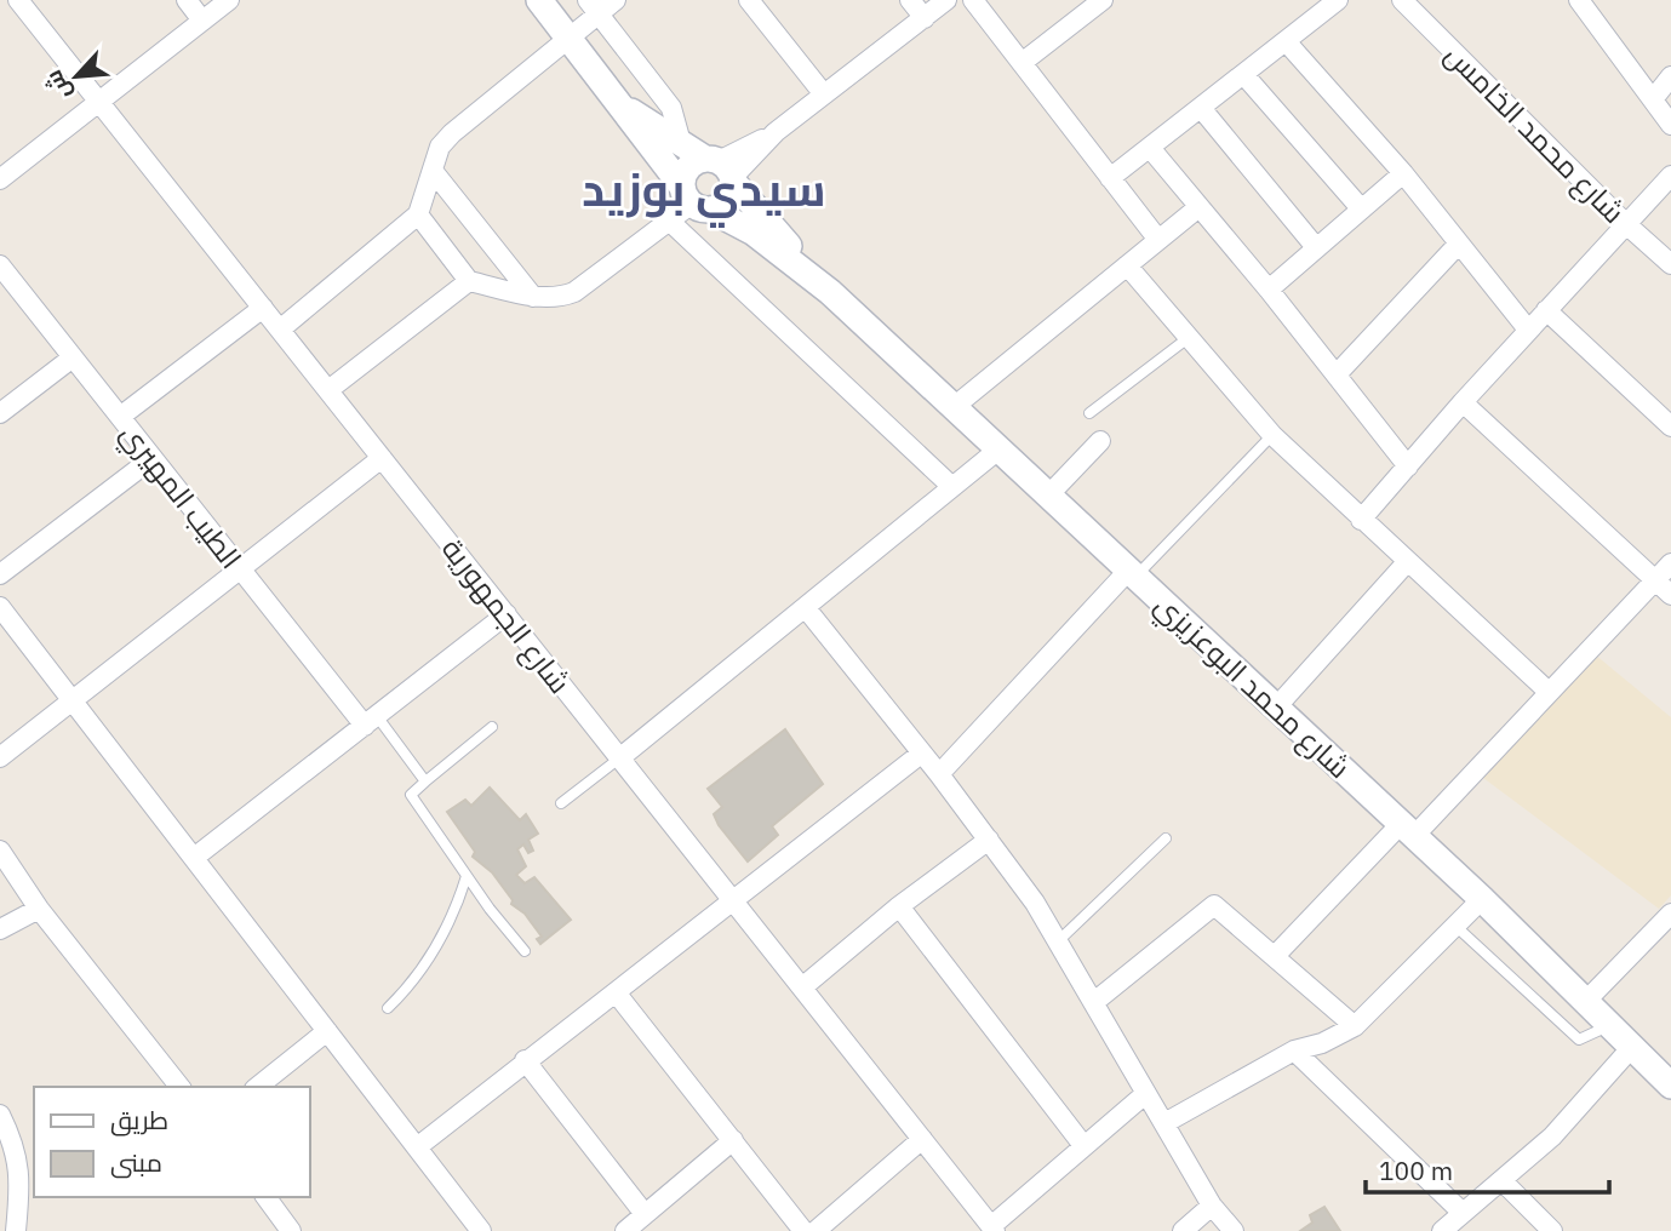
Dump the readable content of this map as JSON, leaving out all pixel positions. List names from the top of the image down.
{
  "streets": {
    "main road": ["شارع محمد البوعزيزي"],
    "street": ["شارع محمد الخامس", "الطيب المهيري", "شارع الجمهورية"]
  },
  "districts": ["سيدي بوزيد"],
  "legend": ["طريق", "مبنى"],
  "scale_bar": "100 m",
  "north": "bottom left"
}
